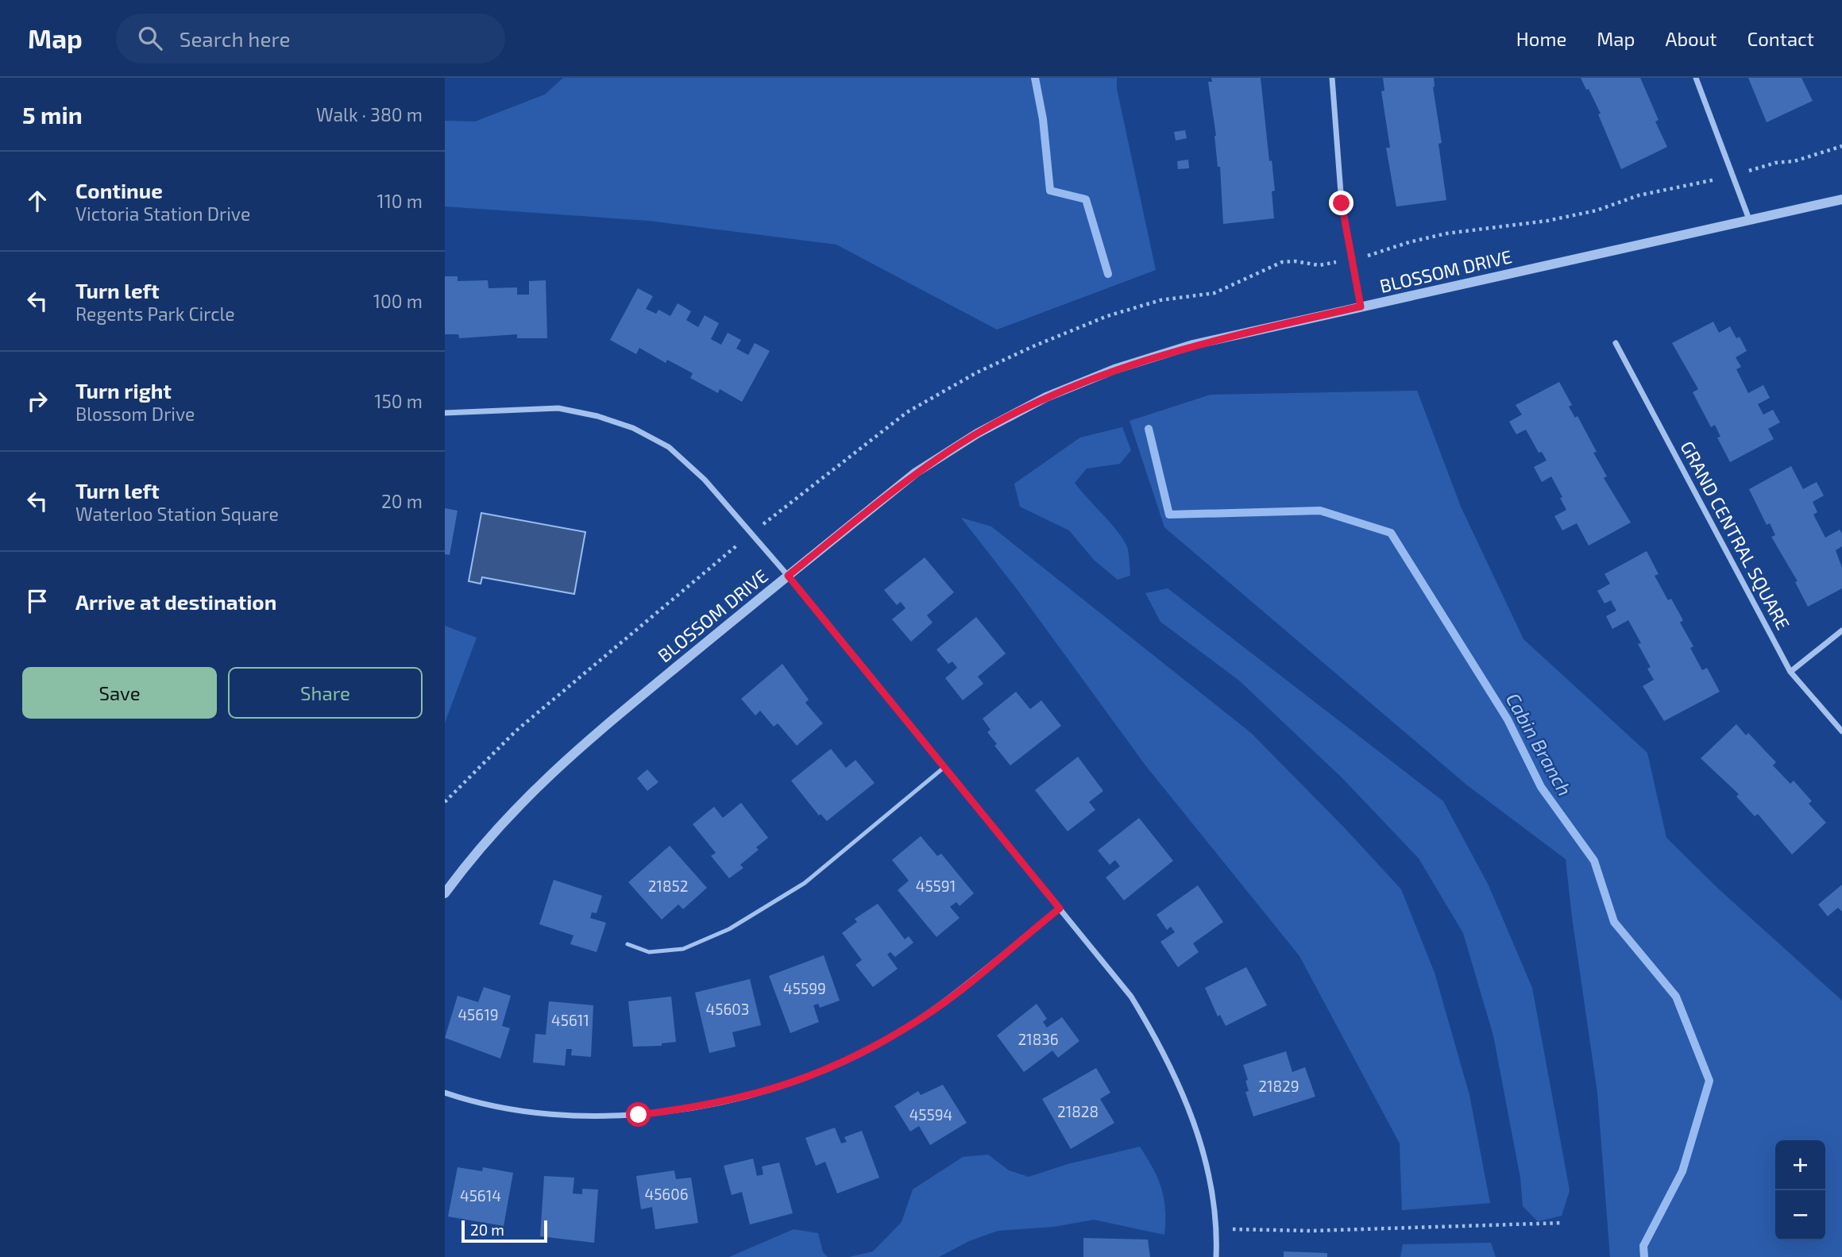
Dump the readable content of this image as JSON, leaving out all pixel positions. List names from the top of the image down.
{
  "streets": {
    "street": ["BLOSSOM DRIVE", "GRAND CENTRAL SQUARE"]
  },
  "water": ["Cabin Branch"],
  "house_numbers": [
    "21852",
    "45591",
    "45599",
    "45603",
    "45619",
    "45611",
    "21836",
    "21829",
    "21828",
    "45594",
    "45606",
    "45614"
  ],
  "scale_bar": "20 m",
  "page": {
    "header": "Map",
    "search": "Search here",
    "nav": [
      "Home",
      "Map",
      "About",
      "Contact"
    ],
    "heading": ["5 min", "Walk · 380 m"],
    "list": [
      ["Continue", "Victoria Station Drive", "110 m"],
      ["Turn left", "Regents Park Circle", "100 m"],
      ["Turn right", "Blossom Drive", "150 m"],
      ["Turn left", "Waterloo Station Square", "20 m"],
      "Arrive at destination"
    ],
    "buttons": ["Save", "Share"],
    "map_buttons": ["+", "−"],
    "scale": "20 m"
  }
}
